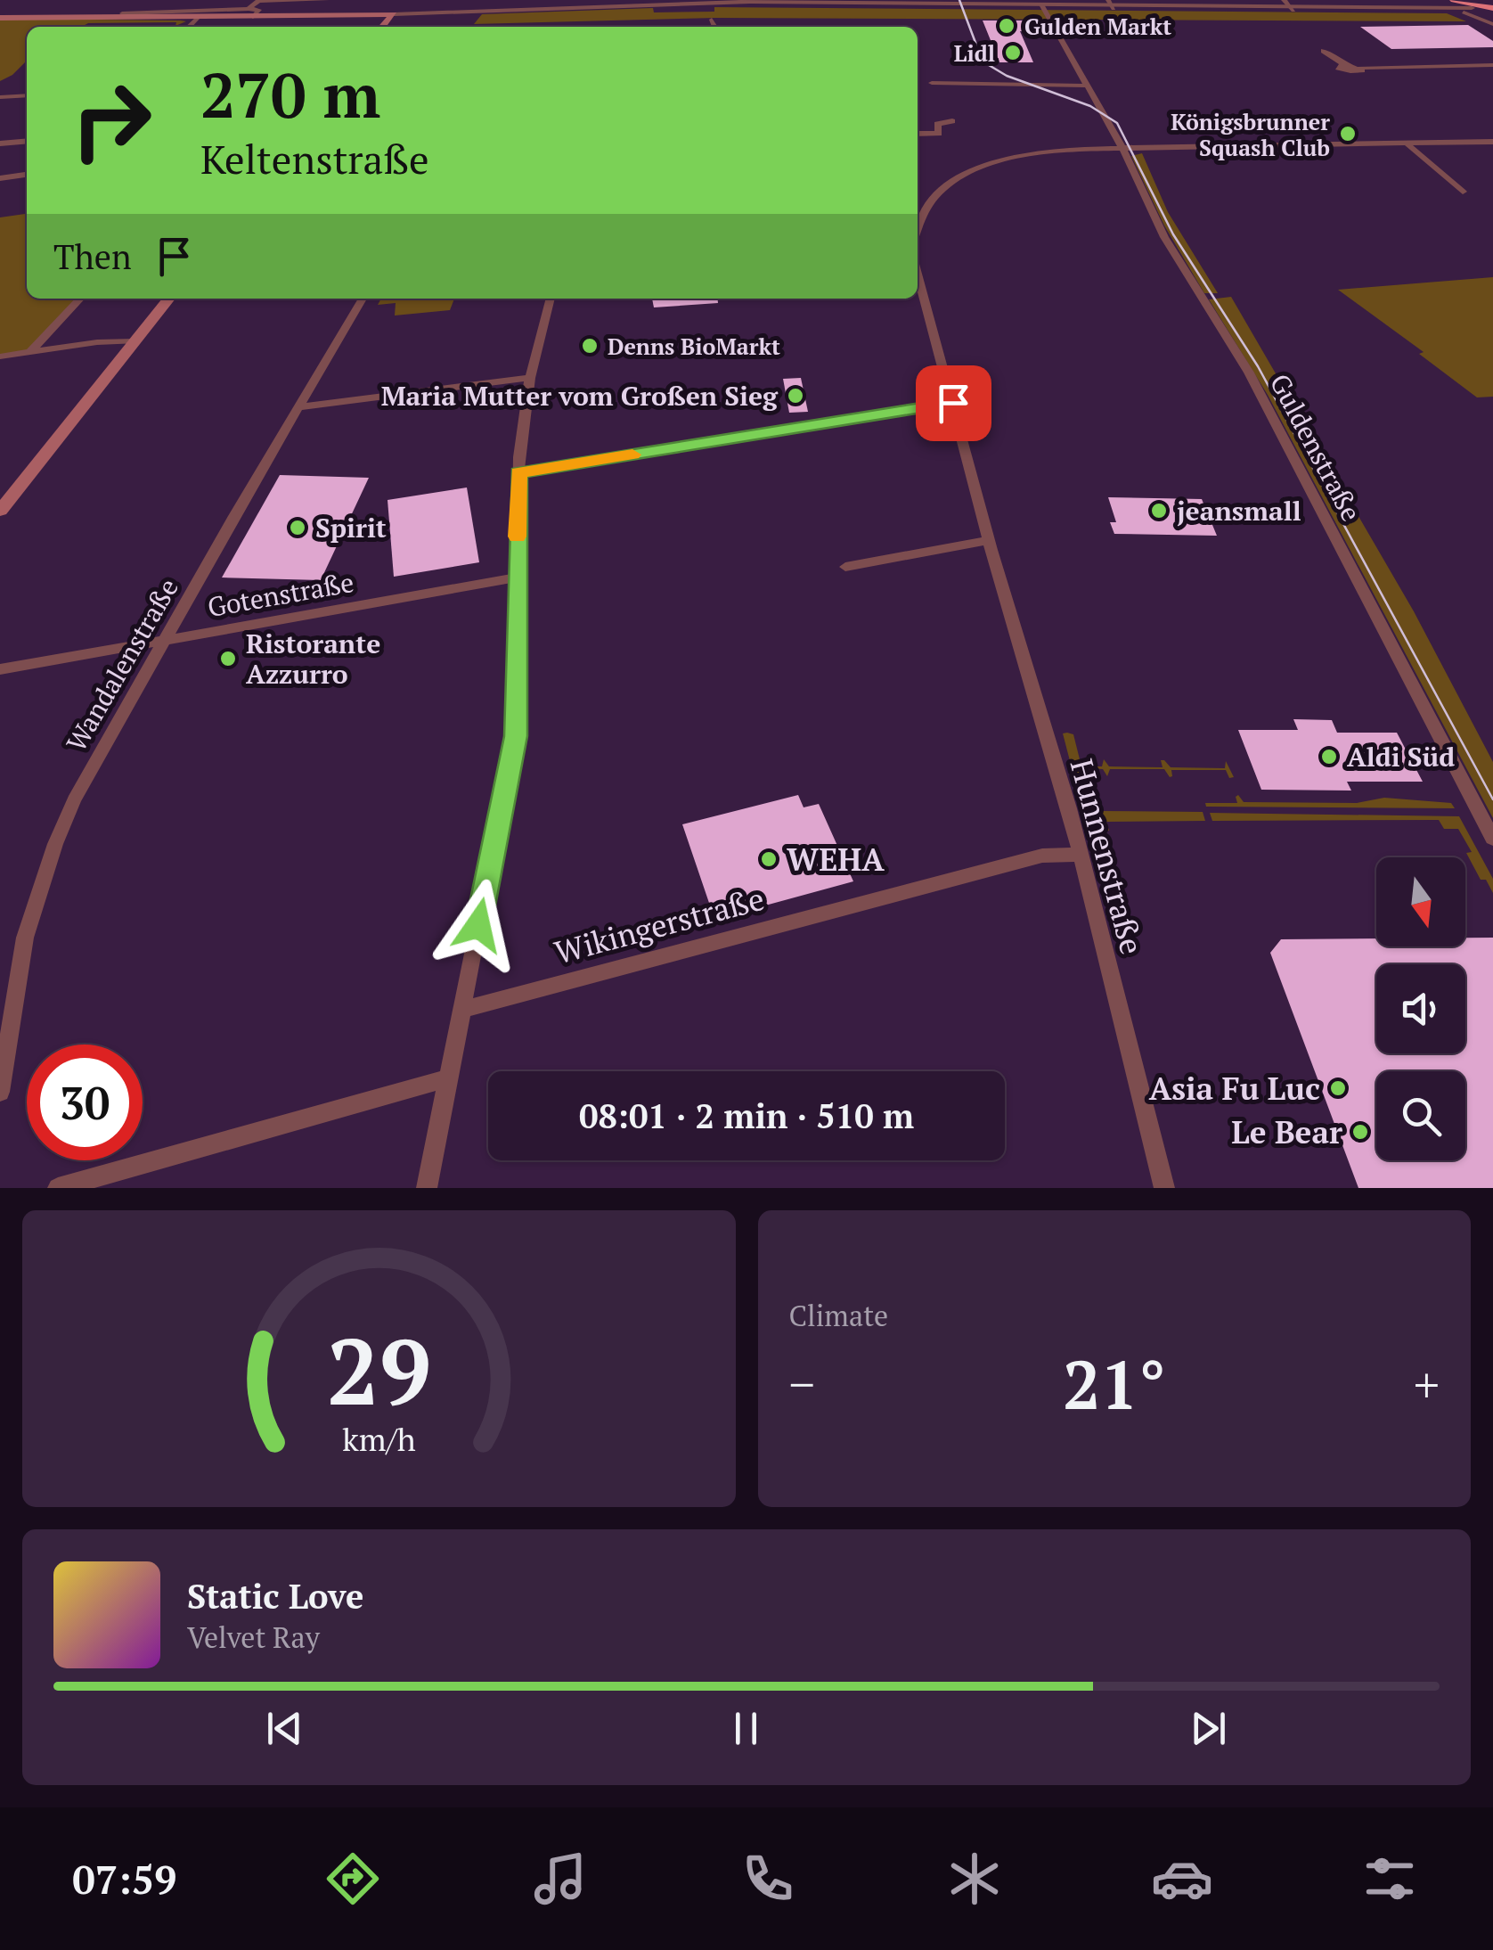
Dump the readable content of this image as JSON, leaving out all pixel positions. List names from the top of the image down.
{
  "streets": {
    "street": [
      "Guldenstraße",
      "Gotenstraße",
      "Wandalenstraße",
      "Hunnenstraße",
      "Wikingerstraße"
    ]
  },
  "crossings": [
    ["Gotenstraße", "Wandalenstraße"],
    ["Hunnenstraße", "Wikingerstraße"]
  ],
  "places": [
    "Gulden Markt",
    "Lidl",
    "Königsbrunner Squash Club",
    "Denns BioMarkt",
    "Maria Mutter vom Großen Sieg",
    "jeansmall",
    "Spirit",
    "Ristorante Azzurro",
    "Aldi Süd",
    "WEHA",
    "Asia Fu Luc",
    "Le Bear"
  ],
  "north": "bottom",
  "page": {
    "turn": ["270 m", "Keltenstraße"],
    "then": "Then",
    "limit": "30",
    "trip": "08:01 · 2 min · 510 m",
    "tile": "Climate",
    "heat": ["−", "21°", "+"],
    "song": ["Static Love", "Velvet Ray"],
    "tabs": "07:59",
    "gauge": ["29", "km/h"]
  }
}
